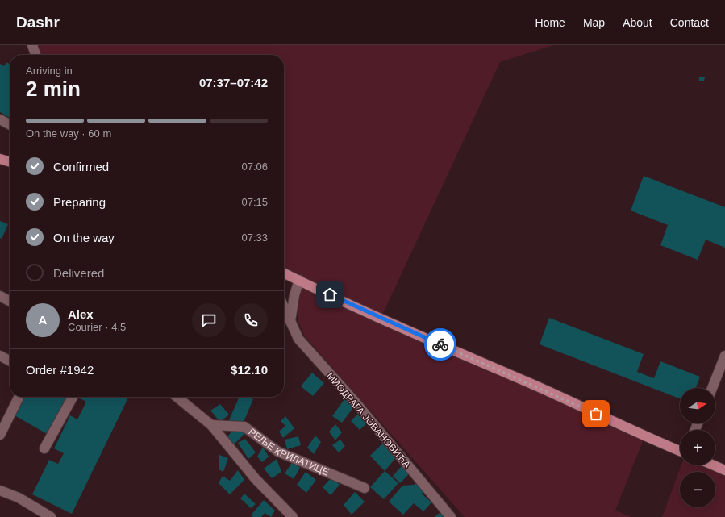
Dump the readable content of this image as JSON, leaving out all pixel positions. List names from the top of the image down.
{
  "streets": {
    "street": ["МИОДРАГА ЈОВАНОВИЋА", "РЕЉЕ КРИЛАТИЦЕ"]
  },
  "north": "right",
  "page": {
    "header": "Dashr",
    "nav": [
      "Home",
      "Map",
      "About",
      "Contact"
    ],
    "heading": ["2 min", "Arriving in", "07:37–07:42"],
    "panel": [
      "Alex",
      "Courier · 4.5",
      "Order #1942",
      "$12.10"
    ],
    "bar": "On the way · 60 m",
    "list": [
      ["Confirmed", "07:06"],
      ["Preparing", "07:15"],
      ["On the way", "07:33"],
      "Delivered"
    ],
    "round": "A",
    "map_buttons": ["+", "−"]
  }
}
